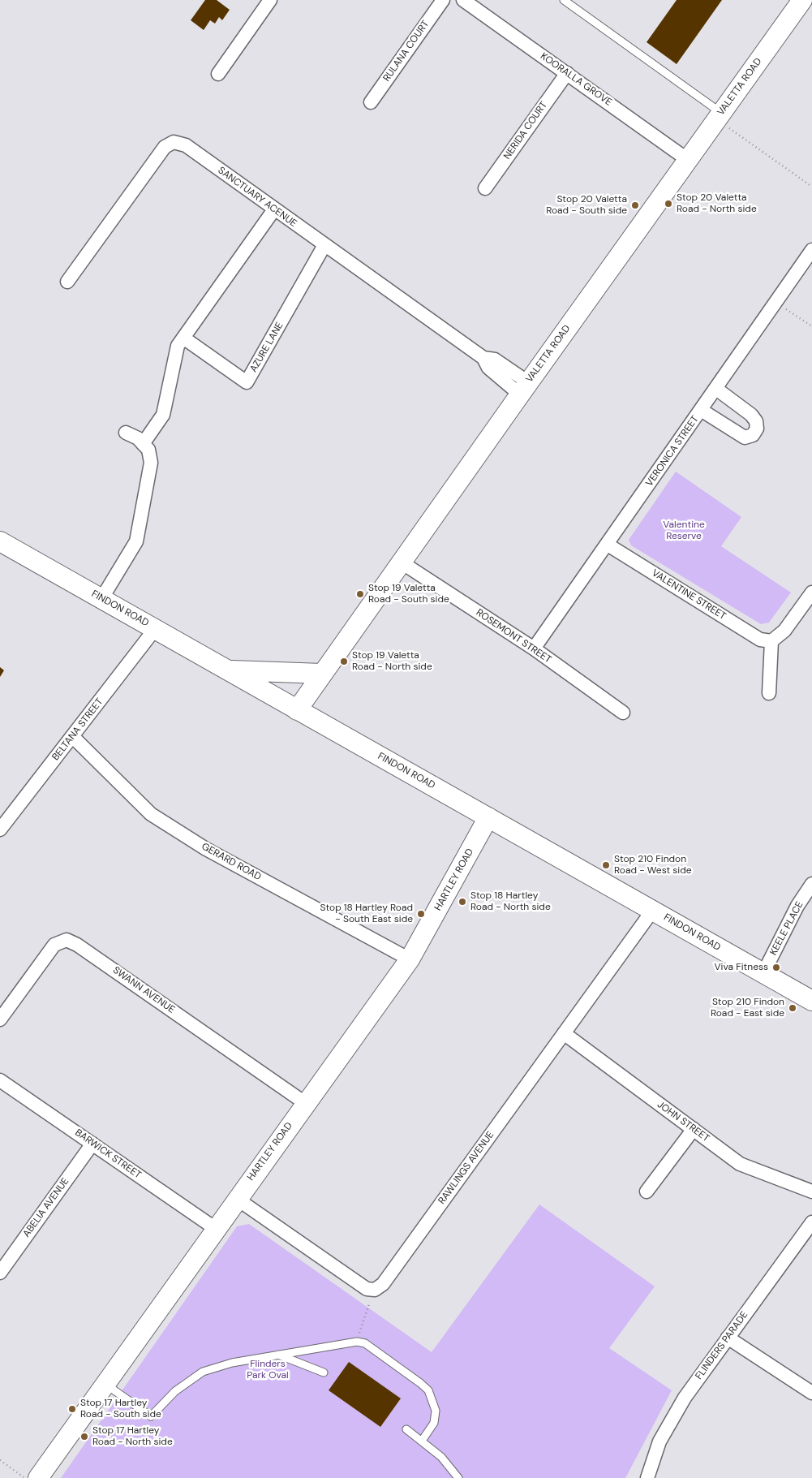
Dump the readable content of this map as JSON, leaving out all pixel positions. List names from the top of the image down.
{
  "streets": {
    "street": [
      "RULANA COURT",
      "KOORALLA GROVE",
      "VALETTA ROAD",
      "NERIDA COURT",
      "SANCTUARY ACENUE",
      "AZURE LANE",
      "VERONICA STREET",
      "VALENTINE STREET",
      "FINDON ROAD",
      "ROSEMONT STREET",
      "BELTANA STREET",
      "GERARD ROAD",
      "HARTLEY ROAD",
      "KEELE PLACE",
      "SWANN AVENUE",
      "JOHN STREET",
      "BARWICK STREET",
      "RAWLINGS AVENUE",
      "ABELIA AVENUE",
      "FLINDERS PARADE"
    ]
  },
  "crossings": [
    ["KOORALLA GROVE", "VALETTA ROAD"],
    ["KOORALLA GROVE", "NERIDA COURT"],
    ["VALETTA ROAD", "SANCTUARY ACENUE"],
    ["VALETTA ROAD", "FINDON ROAD"],
    ["VALETTA ROAD", "ROSEMONT STREET"],
    ["SANCTUARY ACENUE", "AZURE LANE"],
    ["VERONICA STREET", "VALENTINE STREET"],
    ["VERONICA STREET", "ROSEMONT STREET"],
    ["FINDON ROAD", "BELTANA STREET"],
    ["FINDON ROAD", "HARTLEY ROAD"],
    ["FINDON ROAD", "KEELE PLACE"],
    ["FINDON ROAD", "RAWLINGS AVENUE"],
    ["BELTANA STREET", "GERARD ROAD"],
    ["GERARD ROAD", "HARTLEY ROAD"],
    ["HARTLEY ROAD", "SWANN AVENUE"],
    ["HARTLEY ROAD", "BARWICK STREET"],
    ["JOHN STREET", "RAWLINGS AVENUE"],
    ["BARWICK STREET", "ABELIA AVENUE"]
  ],
  "parks": ["Valentine Reserve", "Flinders Park Oval"],
  "places": [
    "Stop 20 Valetta Road - North side",
    "Stop 20 Valetta Road - South side",
    "Stop 19 Valetta Road - South side",
    "Stop 19 Valetta Road - North side",
    "Stop 210 Findon Road - West side",
    "Stop 18 Hartley Road - North side",
    "Stop 18 Hartley Road - South East side",
    "Viva Fitness",
    "Stop 210 Findon Road - East side",
    "Stop 17 Hartley Road - South side",
    "Stop 17 Hartley Road - North side"
  ]
}
